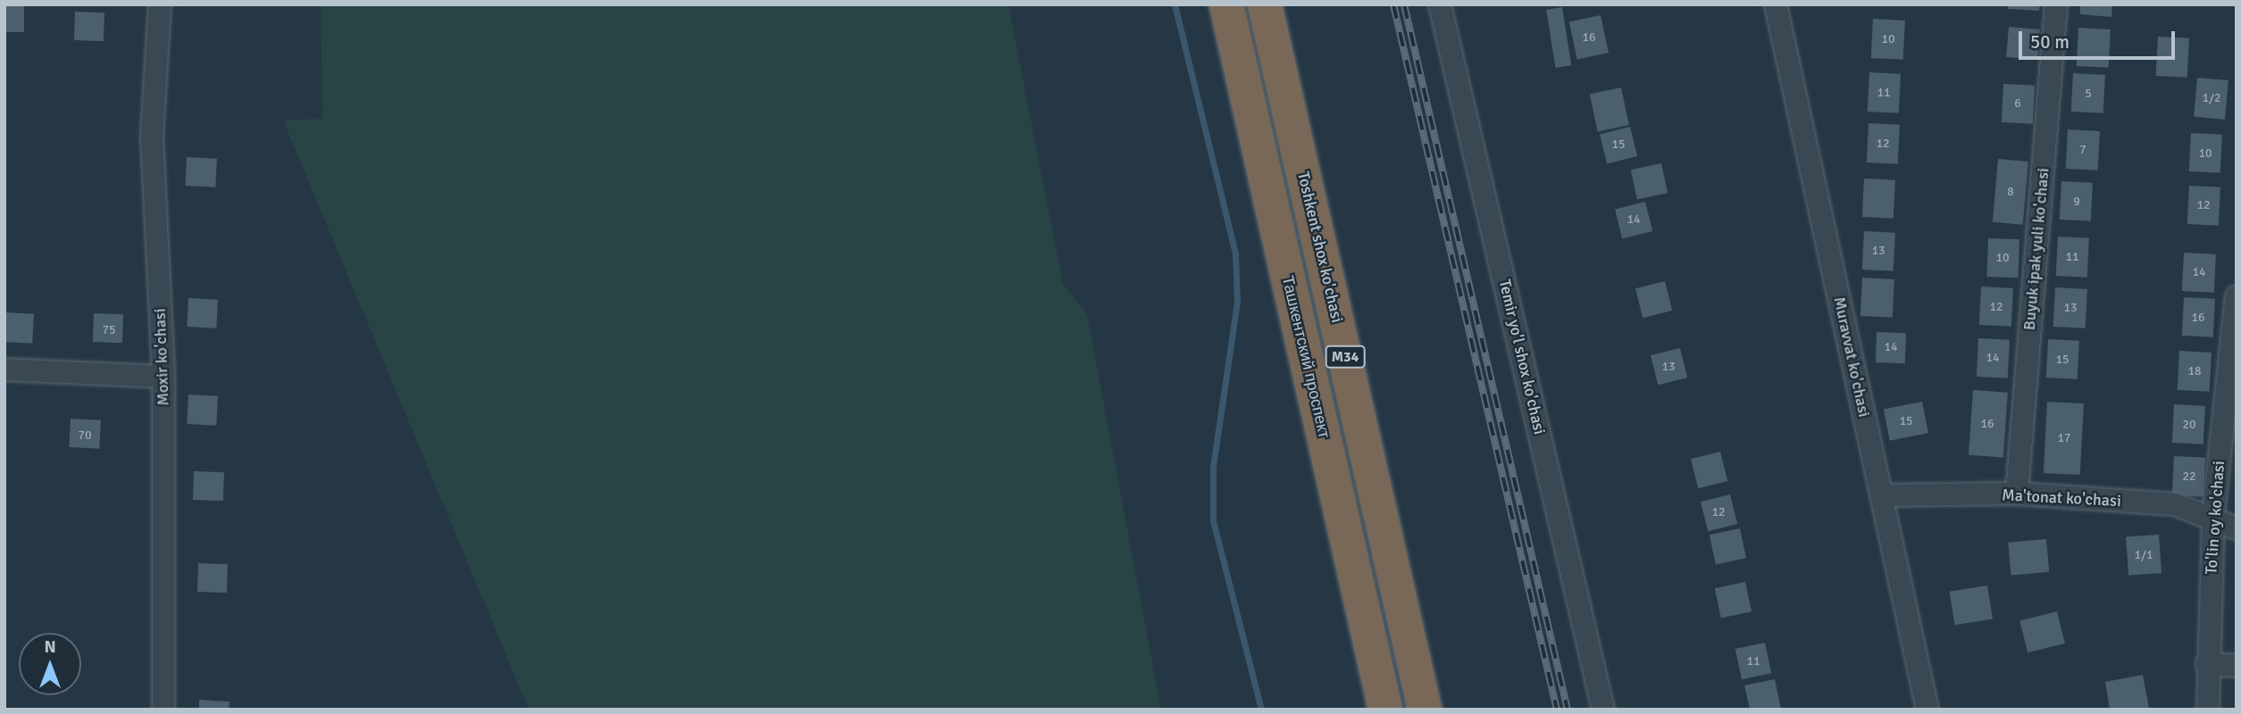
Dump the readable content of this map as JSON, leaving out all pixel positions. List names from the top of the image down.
{
  "streets": {
    "highway": ["Toshkent shox ko'chasi", "Ташкентский проспект", "M34"],
    "street": [
      "Buyuk ipak yuli ko'chasi",
      "Moxir ko'chasi",
      "Temir yo'l shox ko'chasi",
      "Muravvat ko'chasi",
      "Ma'tonat ko'chasi",
      "To'lin oy ko'chasi"
    ]
  },
  "crossings": [
    ["Buyuk ipak yuli ko'chasi", "Ma'tonat ko'chasi"],
    ["Muravvat ko'chasi", "Ma'tonat ko'chasi"],
    ["Ma'tonat ko'chasi", "To'lin oy ko'chasi"]
  ],
  "house_numbers": [
    "16",
    "10",
    "11",
    "5",
    "1/2",
    "6",
    "12",
    "15",
    "7",
    "10",
    "8",
    "9",
    "12",
    "14",
    "13",
    "11",
    "10",
    "14",
    "12",
    "13",
    "16",
    "75",
    "14",
    "14",
    "15",
    "13",
    "18",
    "15",
    "16",
    "20",
    "70",
    "17",
    "22",
    "12",
    "1/1",
    "11"
  ],
  "scale_bar": "50 m",
  "north": "top"
}
